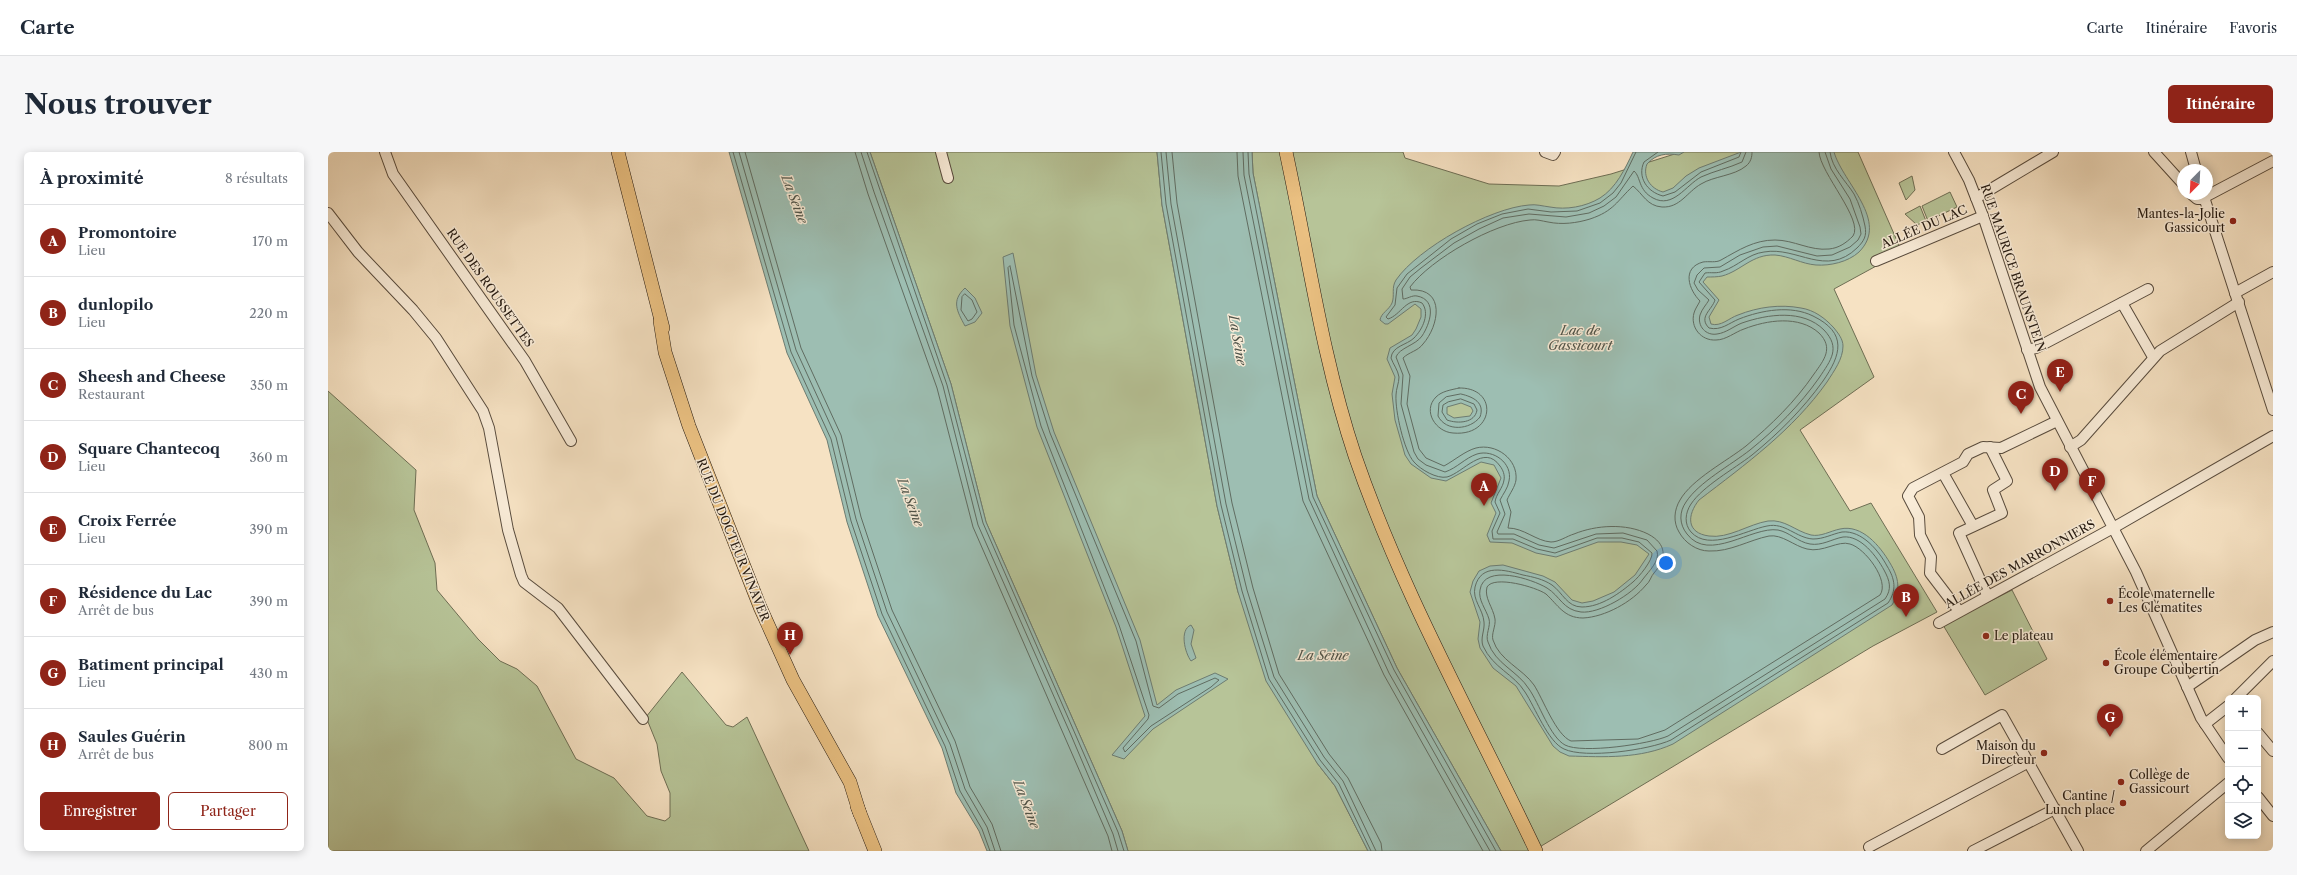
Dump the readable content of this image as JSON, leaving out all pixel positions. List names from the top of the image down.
{
  "streets": {
    "main road": ["RUE DU DOCTEUR VINAVER"],
    "street": [
      "ALLÉE DU LAC",
      "RUE MAURICE BRAUNSTEIN",
      "RUE DES ROUSSETTES",
      "ALLÉE DES MARRONNIERS"
    ]
  },
  "crossings": [
    ["ALLÉE DU LAC", "RUE MAURICE BRAUNSTEIN"],
    ["RUE MAURICE BRAUNSTEIN", "ALLÉE DES MARRONNIERS"]
  ],
  "water": ["La Seine", "Lac de Gassicourt"],
  "places": [
    "Mantes-la-Jolie Gassicourt",
    "École maternelle Les Clématites",
    "Le plateau",
    "École élémentaire Groupe Coubertin",
    "Maison du Directeur",
    "Collège de Gassicourt",
    "Cantine / Lunch place"
  ],
  "north": "bottom left",
  "page": {
    "header": "Carte",
    "nav": ["Carte", "Itinéraire", "Favoris"],
    "buttons": [
      "Itinéraire",
      ["Enregistrer", "Partager"]
    ],
    "title": "Nous trouver",
    "heading": ["À proximité", "8 résultats"],
    "list": [
      {
        "mark": "A",
        "name": "Promontoire",
        "note": "Lieu",
        "value": "170 m"
      },
      {
        "mark": "B",
        "name": "dunlopilo",
        "note": "Lieu",
        "value": "220 m"
      },
      {
        "mark": "C",
        "name": "Sheesh and Cheese",
        "note": "Restaurant",
        "value": "350 m"
      },
      {
        "mark": "D",
        "name": "Square Chantecoq",
        "note": "Lieu",
        "value": "360 m"
      },
      {
        "mark": "E",
        "name": "Croix Ferrée",
        "note": "Lieu",
        "value": "390 m"
      },
      {
        "mark": "F",
        "name": "Résidence du Lac",
        "note": "Arrêt de bus",
        "value": "390 m"
      },
      {
        "mark": "G",
        "name": "Batiment principal",
        "note": "Lieu",
        "value": "430 m"
      },
      {
        "mark": "H",
        "name": "Saules Guérin",
        "note": "Arrêt de bus",
        "value": "800 m"
      }
    ],
    "pins": [
      "E",
      "C",
      "D",
      "F",
      "A",
      "B",
      "H",
      "G"
    ],
    "map_buttons": ["+", "−"]
  }
}
